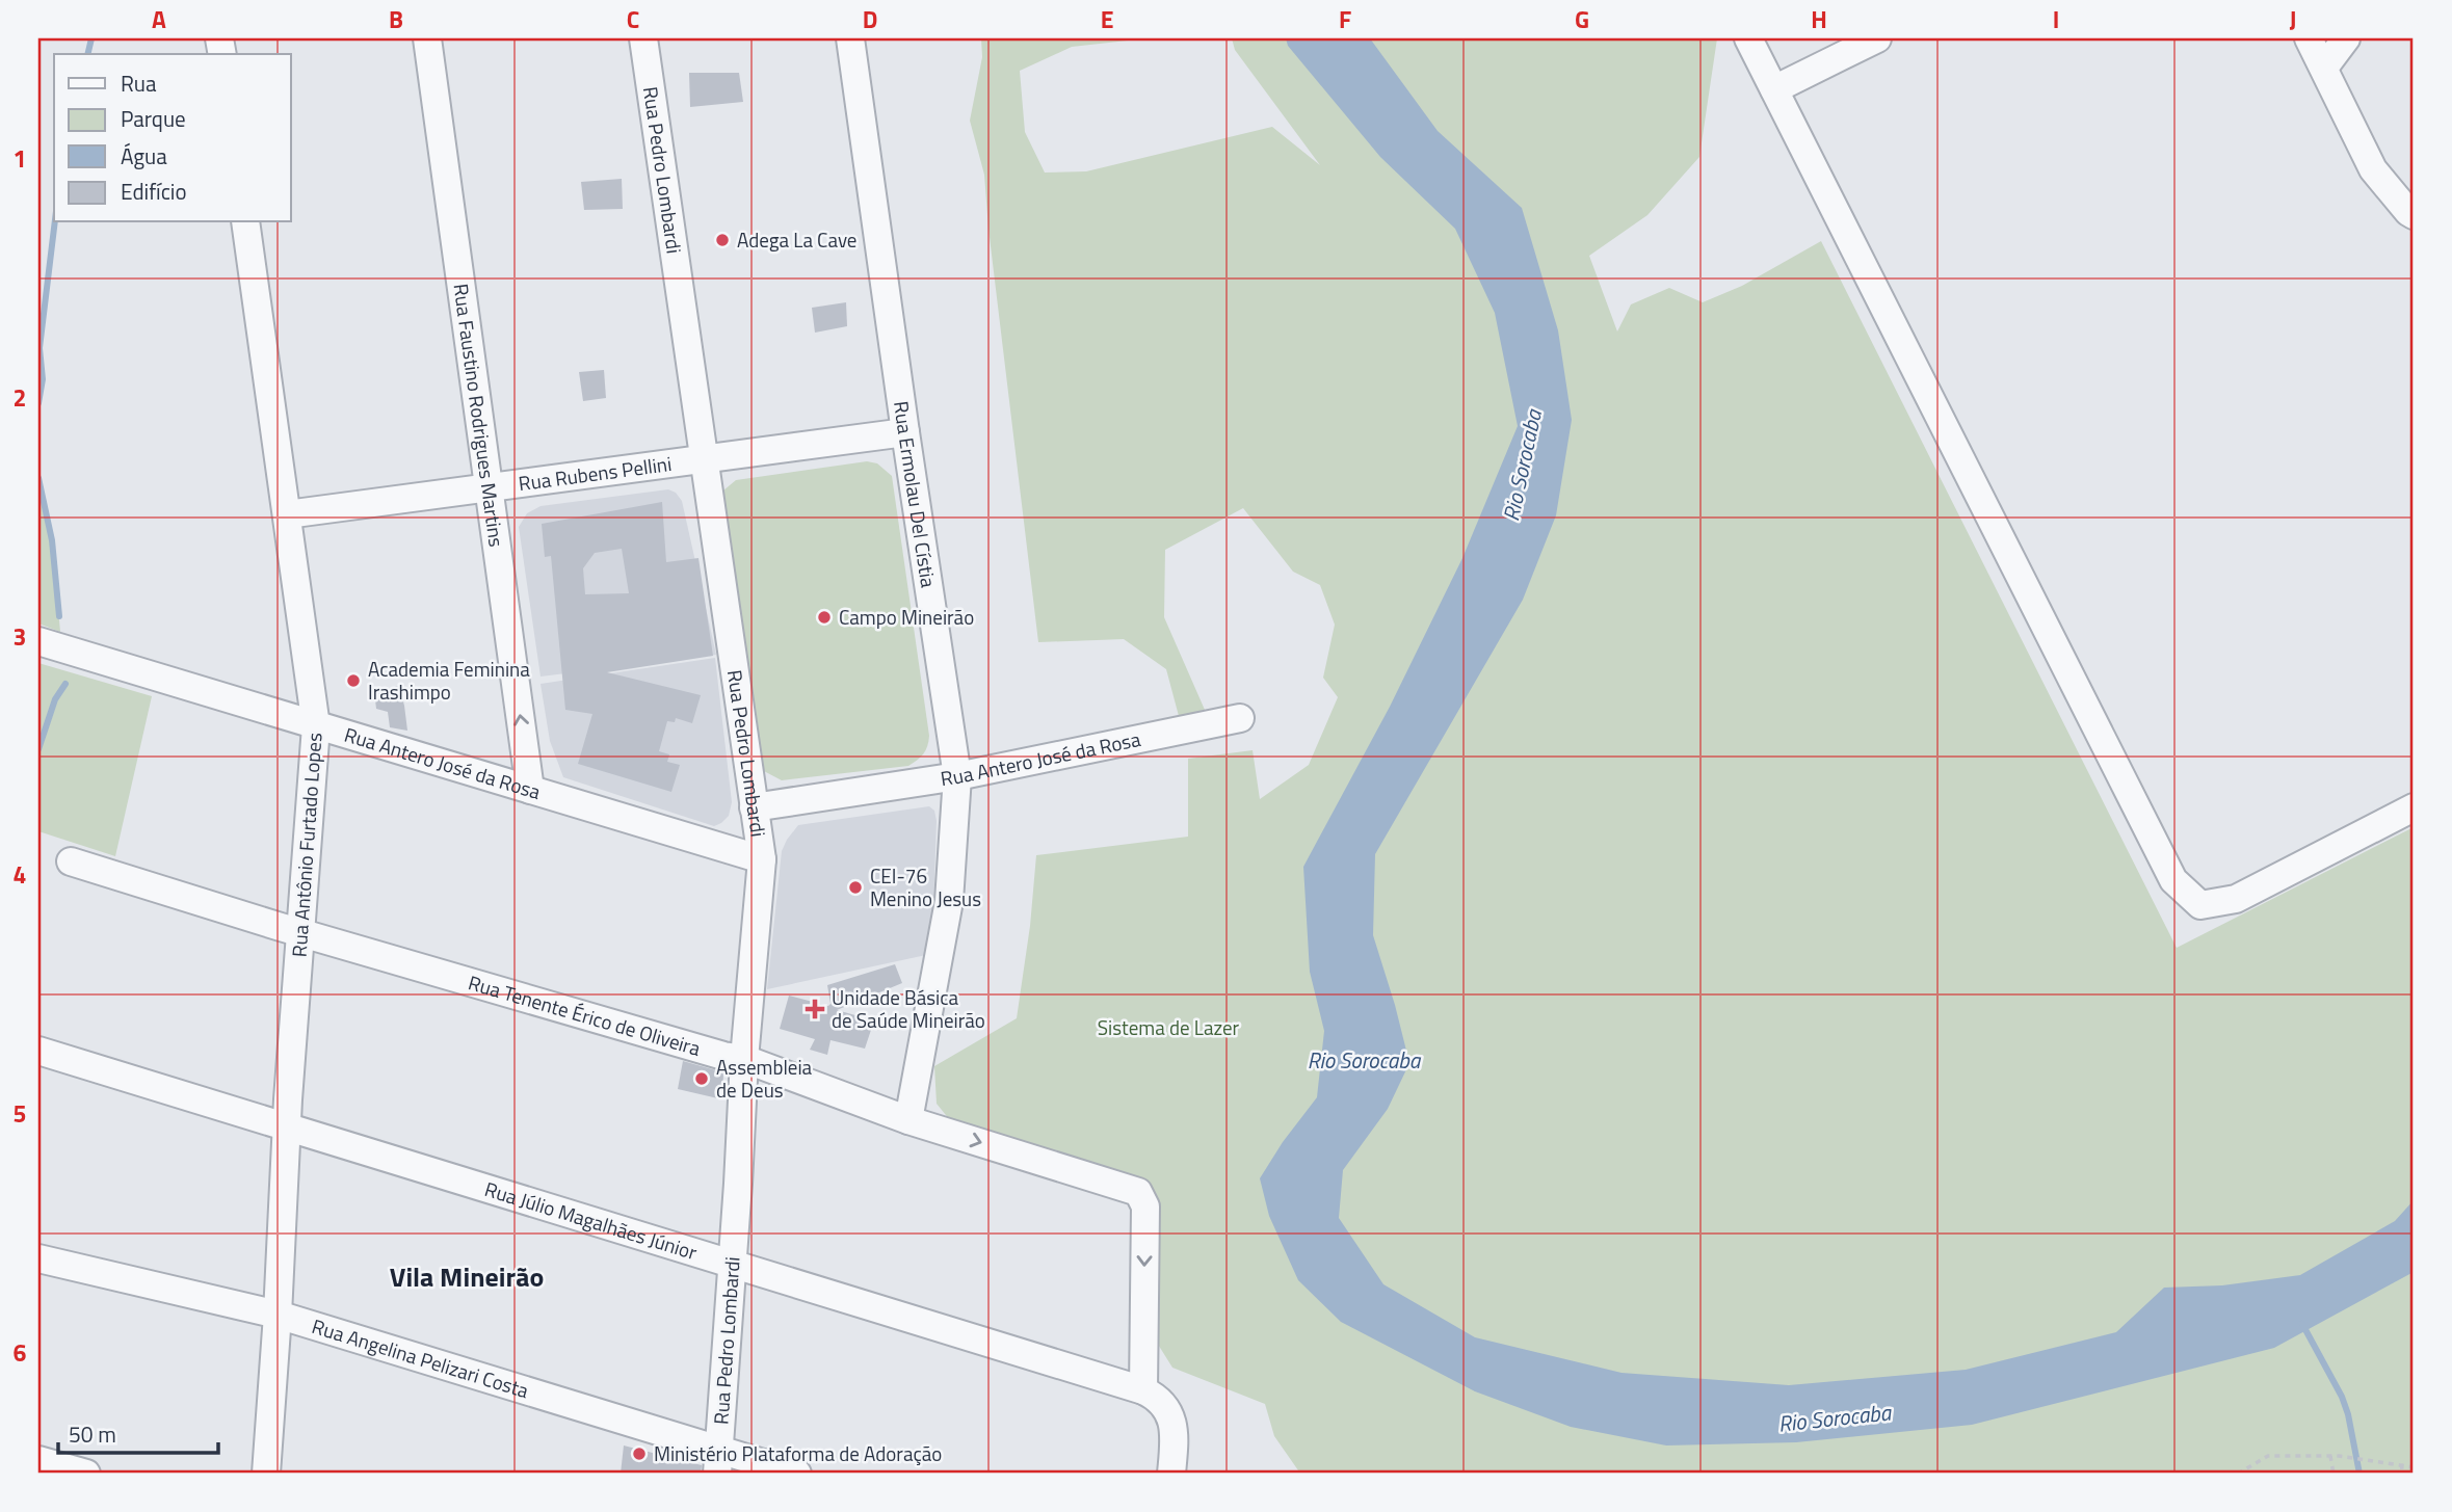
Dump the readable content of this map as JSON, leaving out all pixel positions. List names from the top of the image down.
{
  "streets": {
    "street": [
      "Rua Pedro Lombardi",
      "Rua Faustino Rodrigues Martins",
      "Rua Rubens Pellini",
      "Rua Ermolau Del Cístia",
      "Rua Antero José da Rosa",
      "Rua Antônio Furtado Lopes",
      "Rua Tenente Érico de Oliveira",
      "Rua Júlio Magalhães Júnior",
      "Rua Angelina Pelizari Costa"
    ]
  },
  "crossings": [
    ["Rua Pedro Lombardi", "Rua Rubens Pellini"],
    ["Rua Pedro Lombardi", "Rua Antero José da Rosa"],
    ["Rua Pedro Lombardi", "Rua Tenente Érico de Oliveira"],
    ["Rua Pedro Lombardi", "Rua Júlio Magalhães Júnior"],
    ["Rua Pedro Lombardi", "Rua Angelina Pelizari Costa"],
    ["Rua Faustino Rodrigues Martins", "Rua Rubens Pellini"],
    ["Rua Faustino Rodrigues Martins", "Rua Antero José da Rosa"],
    ["Rua Rubens Pellini", "Rua Ermolau Del Cístia"],
    ["Rua Rubens Pellini", "Rua Antônio Furtado Lopes"],
    ["Rua Ermolau Del Cístia", "Rua Antero José da Rosa"],
    ["Rua Ermolau Del Cístia", "Rua Tenente Érico de Oliveira"],
    ["Rua Antero José da Rosa", "Rua Antônio Furtado Lopes"],
    ["Rua Antônio Furtado Lopes", "Rua Tenente Érico de Oliveira"],
    ["Rua Antônio Furtado Lopes", "Rua Júlio Magalhães Júnior"],
    ["Rua Antônio Furtado Lopes", "Rua Angelina Pelizari Costa"],
    ["Rua Tenente Érico de Oliveira", "Rua Júlio Magalhães Júnior"]
  ],
  "one_way": ["Rua Faustino Rodrigues Martins"],
  "districts": ["Vila Mineirão"],
  "water": ["Rio Sorocaba"],
  "parks": ["Sistema de Lazer"],
  "places": {
    "other": [
      "Adega La Cave",
      "Campo Mineirão",
      "Academia Feminina Irashimpo",
      "CEI-76 Menino Jesus",
      "Assembleia de Deus",
      "Ministério Plataforma de Adoração"
    ],
    "health": ["Unidade Básica de Saúde Mineirão"]
  },
  "legend": [
    "Rua",
    "Parque",
    "Água",
    "Edifício"
  ],
  "scale_bar": "50 m",
  "grid": {
    "columns": [
      "A",
      "B",
      "C",
      "D",
      "E",
      "F",
      "G",
      "H",
      "I",
      "J"
    ],
    "rows": [
      "1",
      "2",
      "3",
      "4",
      "5",
      "6"
    ]
  }
}
